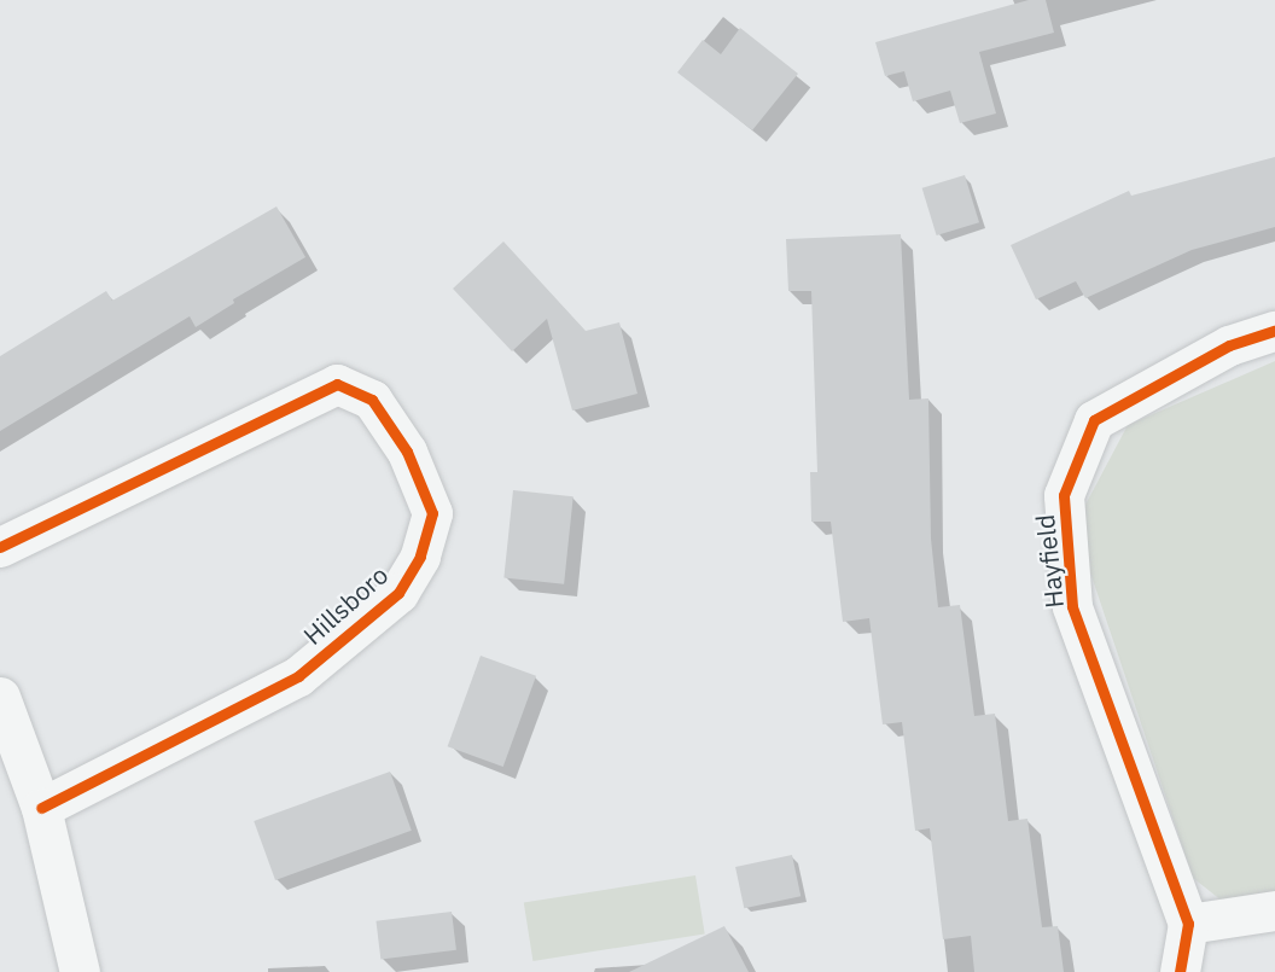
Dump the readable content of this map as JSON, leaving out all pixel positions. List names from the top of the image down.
{
  "streets": {
    "street": ["Hayfield", "Hillsboro"]
  }
}
